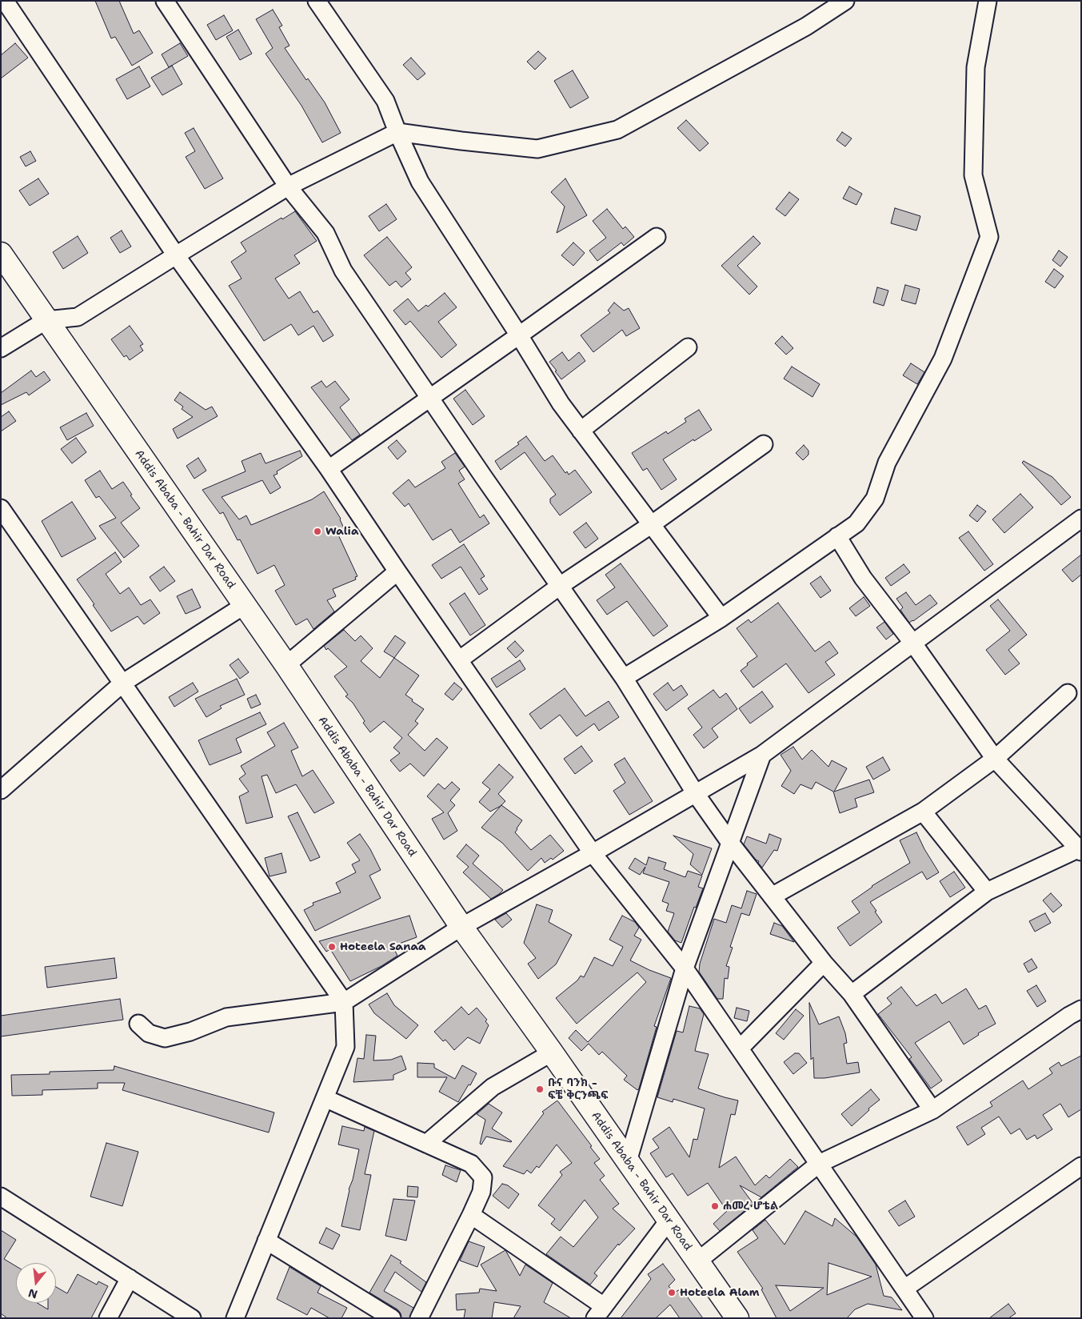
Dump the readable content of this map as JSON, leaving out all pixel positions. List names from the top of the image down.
{
  "streets": {
    "highway": ["Addis Ababa - Bahir Dar Road"]
  },
  "places": [
    "Walia",
    "Hoteela Sanaa",
    "ቡና ባንክ - ፍቼ ቅርንጫፍ",
    "ሐመረ ሆቴል",
    "Hoteela Alam"
  ],
  "north": "bottom"
}
